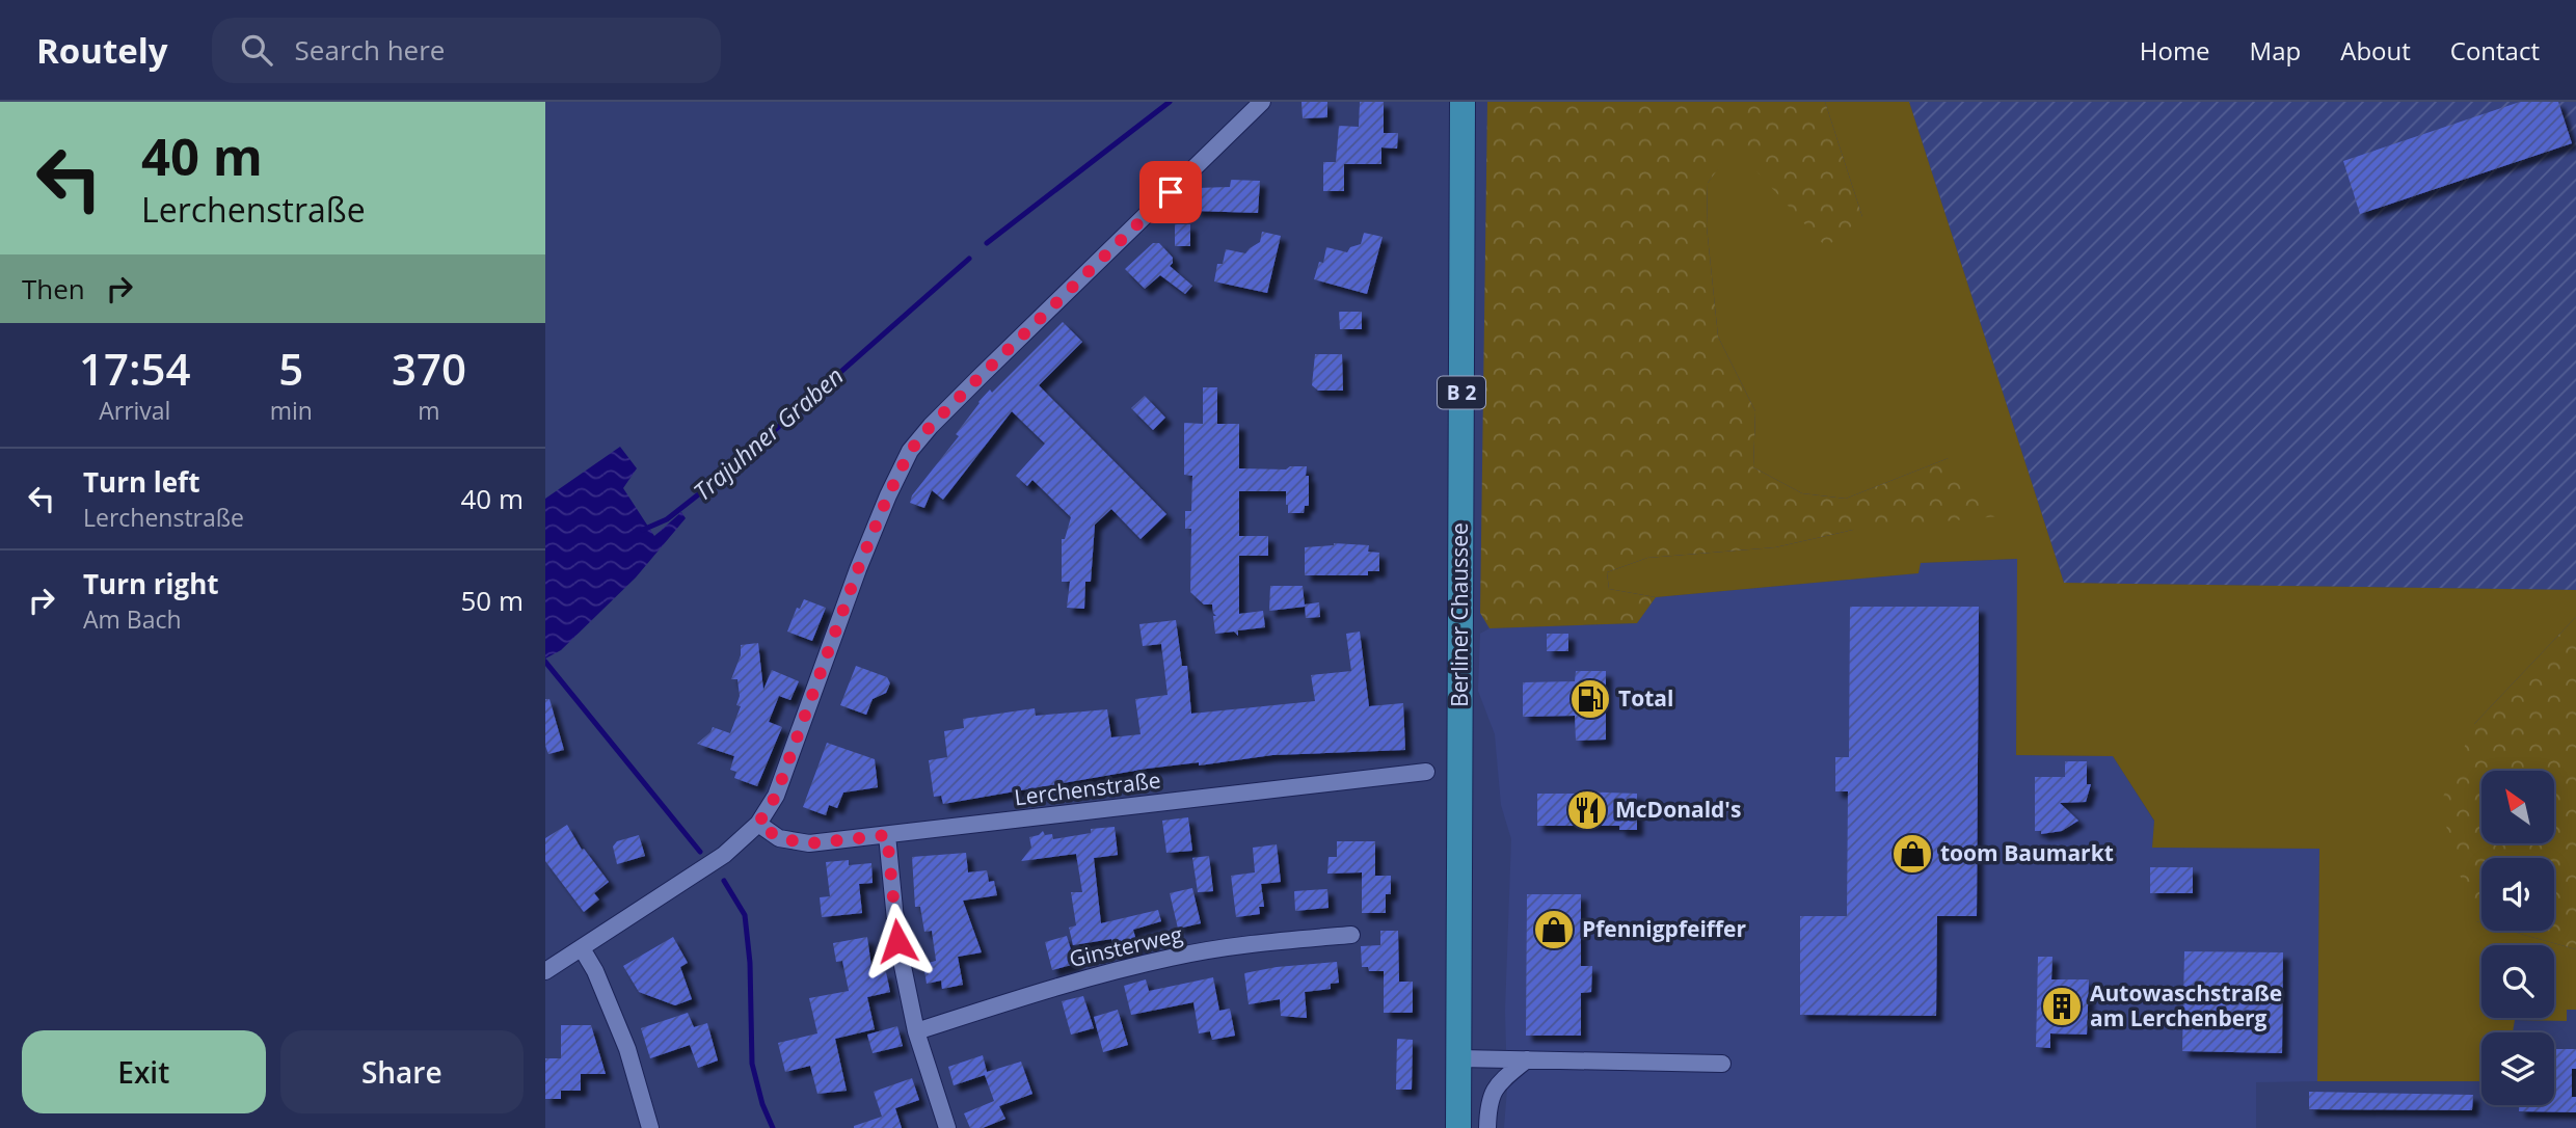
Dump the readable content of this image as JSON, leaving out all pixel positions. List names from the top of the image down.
{
  "streets": {
    "main road": ["B 2", "Berliner Chaussee"],
    "street": ["Lerchenstraße", "Ginsterweg"]
  },
  "water": ["Trajuhner Graben"],
  "places": {
    "fuel station": ["Total"],
    "restaurant": ["McDonald's"],
    "shop": ["toom Baumarkt", "Pfennigpfeiffer"],
    "building": ["Autowaschstraße am Lerchenberg"]
  },
  "north": "top left",
  "page": {
    "header": "Routely",
    "search": "Search here",
    "nav": [
      "Home",
      "Map",
      "About",
      "Contact"
    ],
    "turn": ["40 m", "Lerchenstraße"],
    "then": "Then",
    "eta": [
      "17:54",
      "Arrival",
      "5",
      "min",
      "370",
      "m"
    ],
    "list": [
      {
        "name": "Turn left",
        "note": "Lerchenstraße",
        "value": "40 m"
      },
      {
        "name": "Turn right",
        "note": "Am Bach",
        "value": "50 m"
      }
    ],
    "buttons": ["Exit", "Share"]
  }
}
